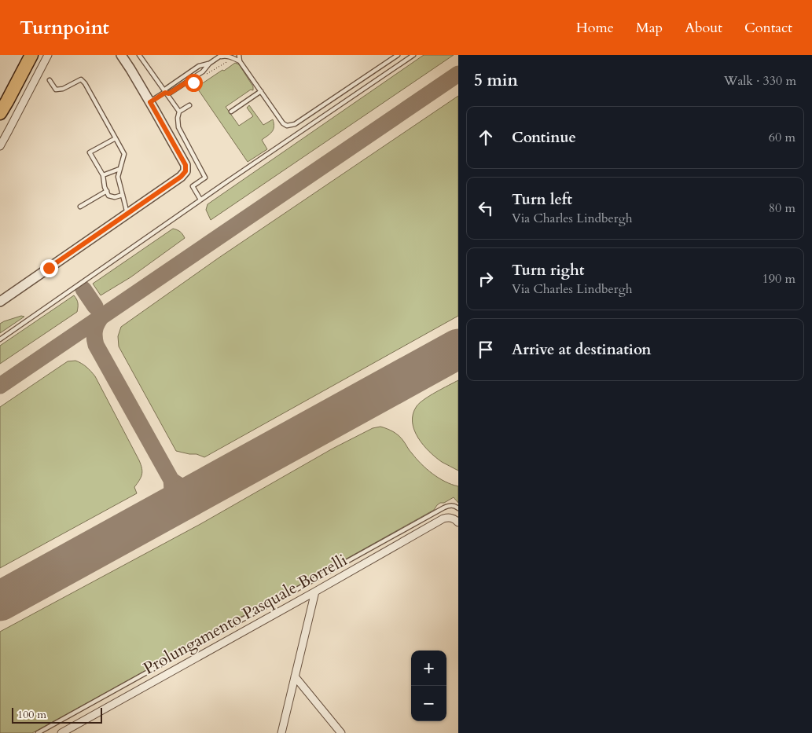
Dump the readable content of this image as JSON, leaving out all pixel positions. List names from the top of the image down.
{
  "streets": {
    "street": ["Prolungamento Pasquale Borrelli"]
  },
  "scale_bar": "100 m",
  "page": {
    "header": "Turnpoint",
    "nav": [
      "Home",
      "Map",
      "About",
      "Contact"
    ],
    "heading": ["5 min", "Walk · 330 m"],
    "list": [
      ["Continue", "60 m"],
      ["Turn left", "Via Charles Lindbergh", "80 m"],
      ["Turn right", "Via Charles Lindbergh", "190 m"],
      "Arrive at destination"
    ],
    "map_buttons": ["+", "−"],
    "scale": "100 m"
  }
}
